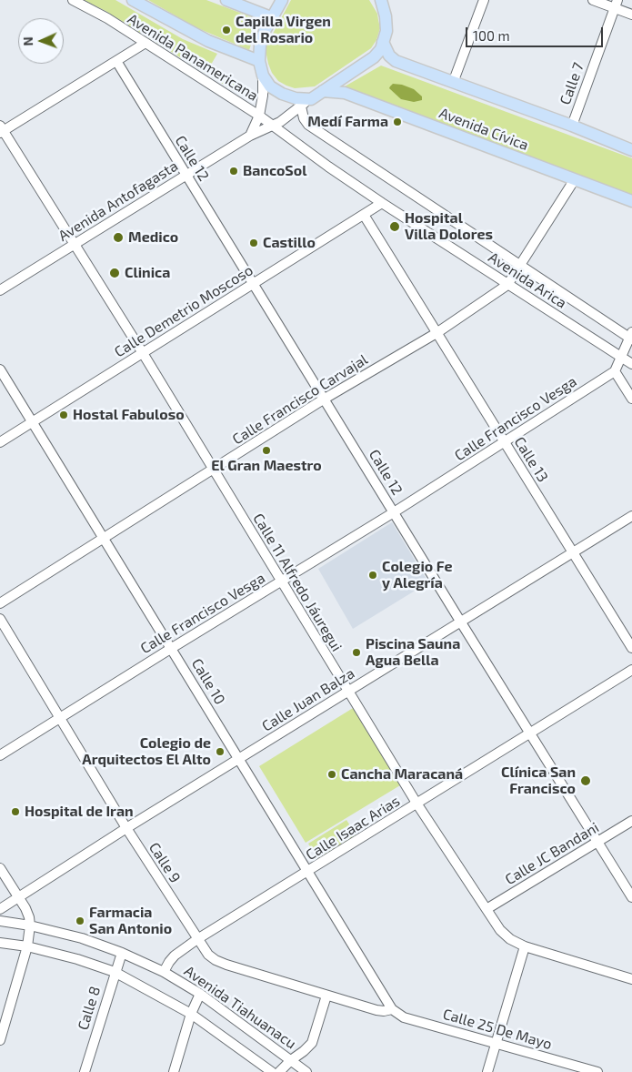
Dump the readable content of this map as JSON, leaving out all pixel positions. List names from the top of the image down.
{
  "streets": {
    "main road": ["Avenida Cívica"],
    "street": [
      "Avenida Panamericana",
      "Calle 7",
      "Calle 12",
      "Avenida Antofagasta",
      "Avenida Arica",
      "Calle Demetrio Moscoso",
      "Calle Francisco Carvajal",
      "Calle Francisco Vesga",
      "Calle 13",
      "Calle 11 Alfredo Jáuregui",
      "Calle 10",
      "Calle Juan Balza",
      "Calle Isaac Arias",
      "Calle JC Bandani",
      "Calle 9",
      "Avenida Tiahuanacu",
      "Calle 8",
      "Calle 25 De Mayo"
    ]
  },
  "crossings": [
    ["Avenida Panamericana", "Avenida Antofagasta"],
    ["Avenida Panamericana", "Avenida Arica"],
    ["Avenida Cívica", "Calle Francisco Carvajal"],
    ["Calle 12", "Avenida Antofagasta"],
    ["Calle 12", "Calle Demetrio Moscoso"],
    ["Calle 12", "Calle Francisco Carvajal"],
    ["Calle 12", "Calle Francisco Vesga"],
    ["Calle 12", "Calle Juan Balza"],
    ["Calle 12", "Calle Isaac Arias"],
    ["Calle 12", "Calle JC Bandani"],
    ["Avenida Antofagasta", "Avenida Arica"],
    ["Avenida Antofagasta", "Calle 11 Alfredo Jáuregui"],
    ["Avenida Arica", "Calle Demetrio Moscoso"],
    ["Avenida Arica", "Calle Francisco Carvajal"],
    ["Calle Demetrio Moscoso", "Calle 13"],
    ["Calle Demetrio Moscoso", "Calle 11 Alfredo Jáuregui"],
    ["Calle Demetrio Moscoso", "Calle 10"],
    ["Calle Francisco Carvajal", "Calle 13"],
    ["Calle Francisco Carvajal", "Calle 11 Alfredo Jáuregui"],
    ["Calle Francisco Carvajal", "Calle 10"],
    ["Calle Francisco Vesga", "Calle 13"],
    ["Calle Francisco Vesga", "Calle 11 Alfredo Jáuregui"],
    ["Calle Francisco Vesga", "Calle 10"],
    ["Calle Francisco Vesga", "Calle 9"],
    ["Calle 13", "Calle Juan Balza"],
    ["Calle 11 Alfredo Jáuregui", "Calle Juan Balza"],
    ["Calle 11 Alfredo Jáuregui", "Calle Isaac Arias"],
    ["Calle 11 Alfredo Jáuregui", "Calle JC Bandani"],
    ["Calle 10", "Calle Juan Balza"],
    ["Calle 10", "Calle Isaac Arias"],
    ["Calle 10", "Calle 9"],
    ["Calle 10", "Calle 25 De Mayo"],
    ["Calle Juan Balza", "Calle 9"],
    ["Calle Isaac Arias", "Calle 9"],
    ["Calle Isaac Arias", "Avenida Tiahuanacu"],
    ["Calle 9", "Calle 25 De Mayo"],
    ["Avenida Tiahuanacu", "Calle 8"]
  ],
  "places": [
    "Capilla Virgen del Rosario",
    "Medí Farma",
    "BancoSol",
    "Hospital Villa Dolores",
    "Medico",
    "Castillo",
    "Clinica",
    "Hostal Fabuloso",
    "El Gran Maestro",
    "Colegio Fe y Alegría",
    "Piscina Sauna Agua Bella",
    "Colegio de Arquitectos El Alto",
    "Cancha Maracaná",
    "Clínica San Francisco",
    "Hospital de Iran",
    "Farmacia San Antonio"
  ],
  "scale_bar": "100 m",
  "north": "left"
}
